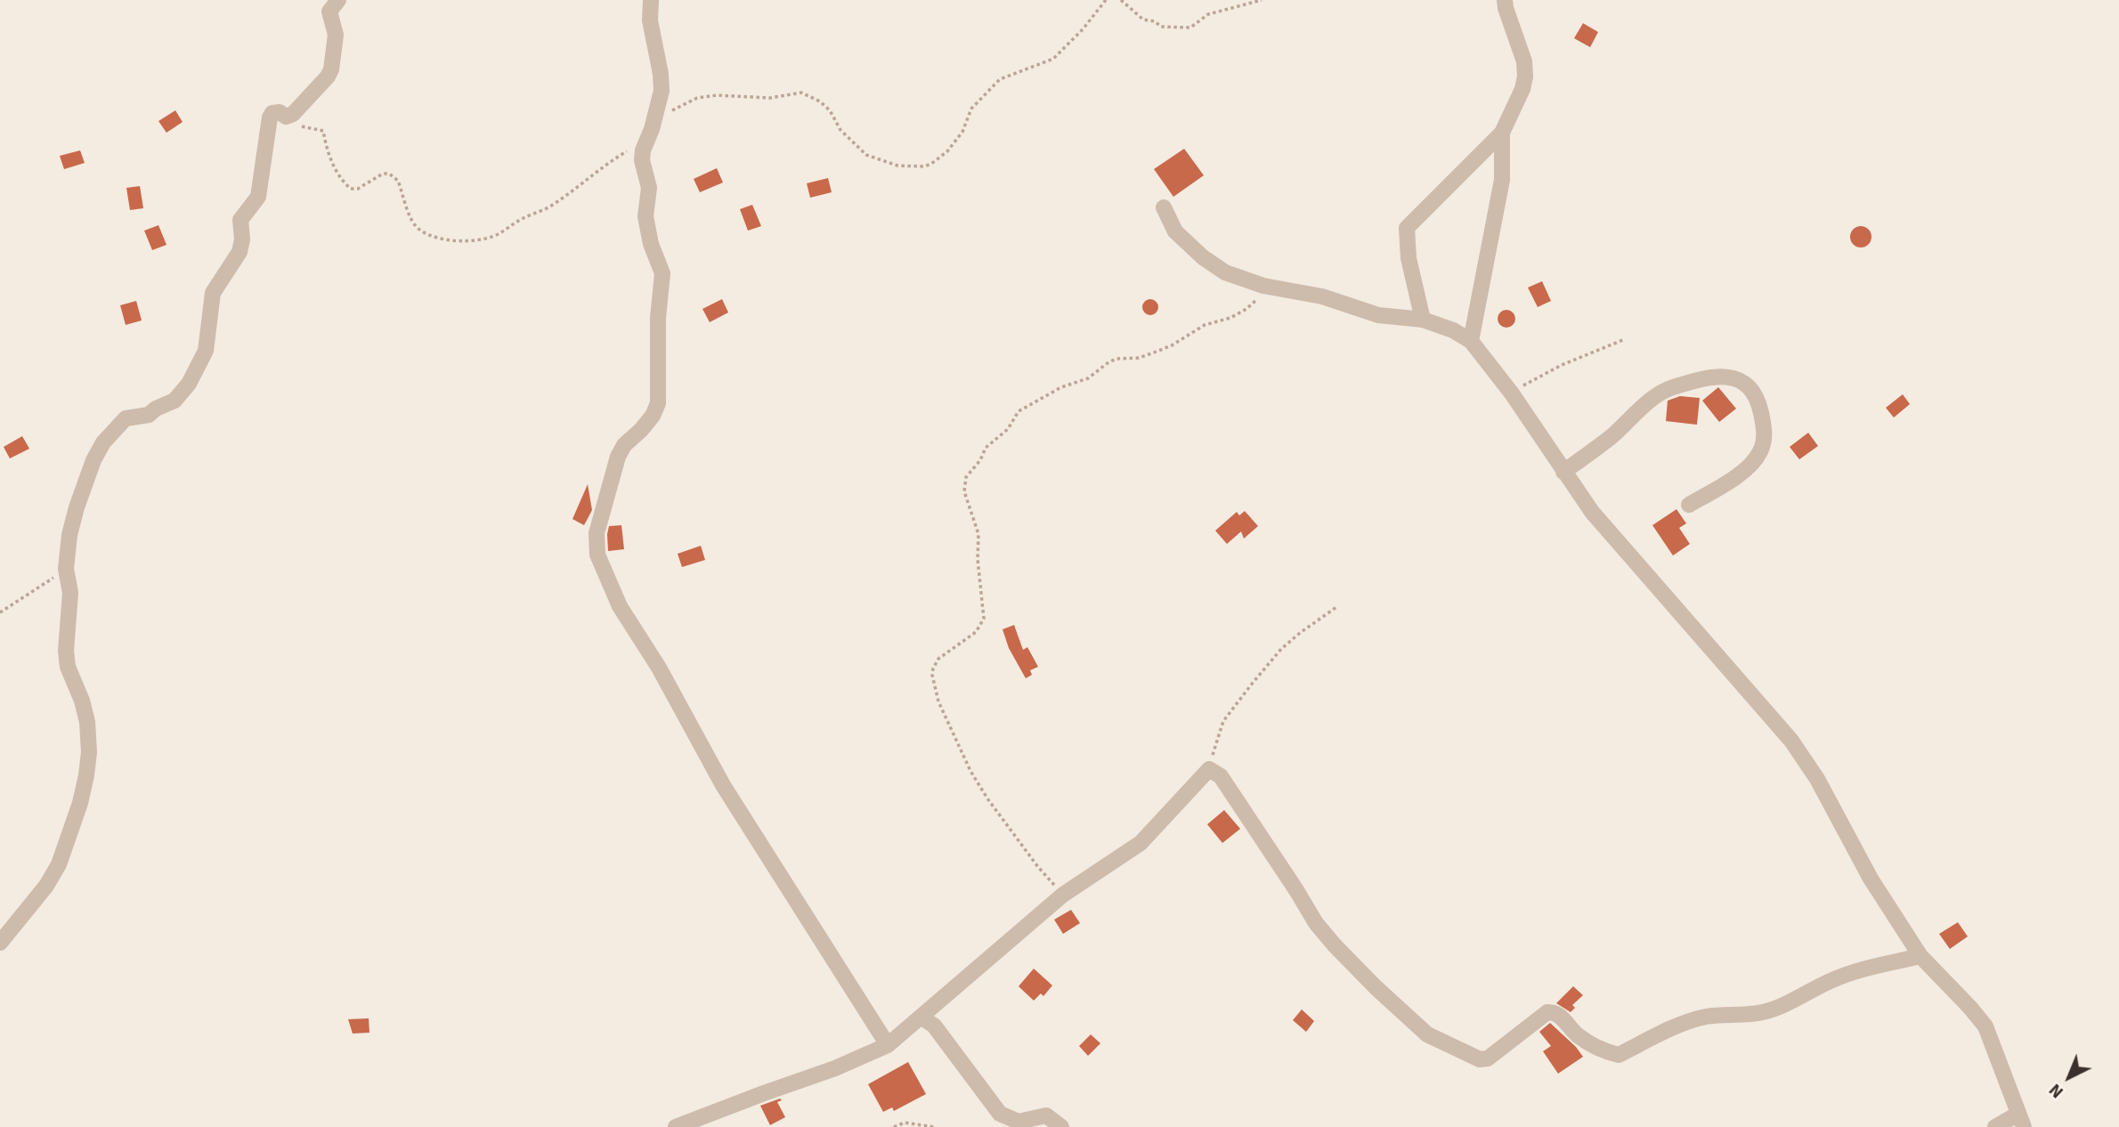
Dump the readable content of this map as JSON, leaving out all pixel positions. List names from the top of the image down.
{
  "north": "bottom left"
}
